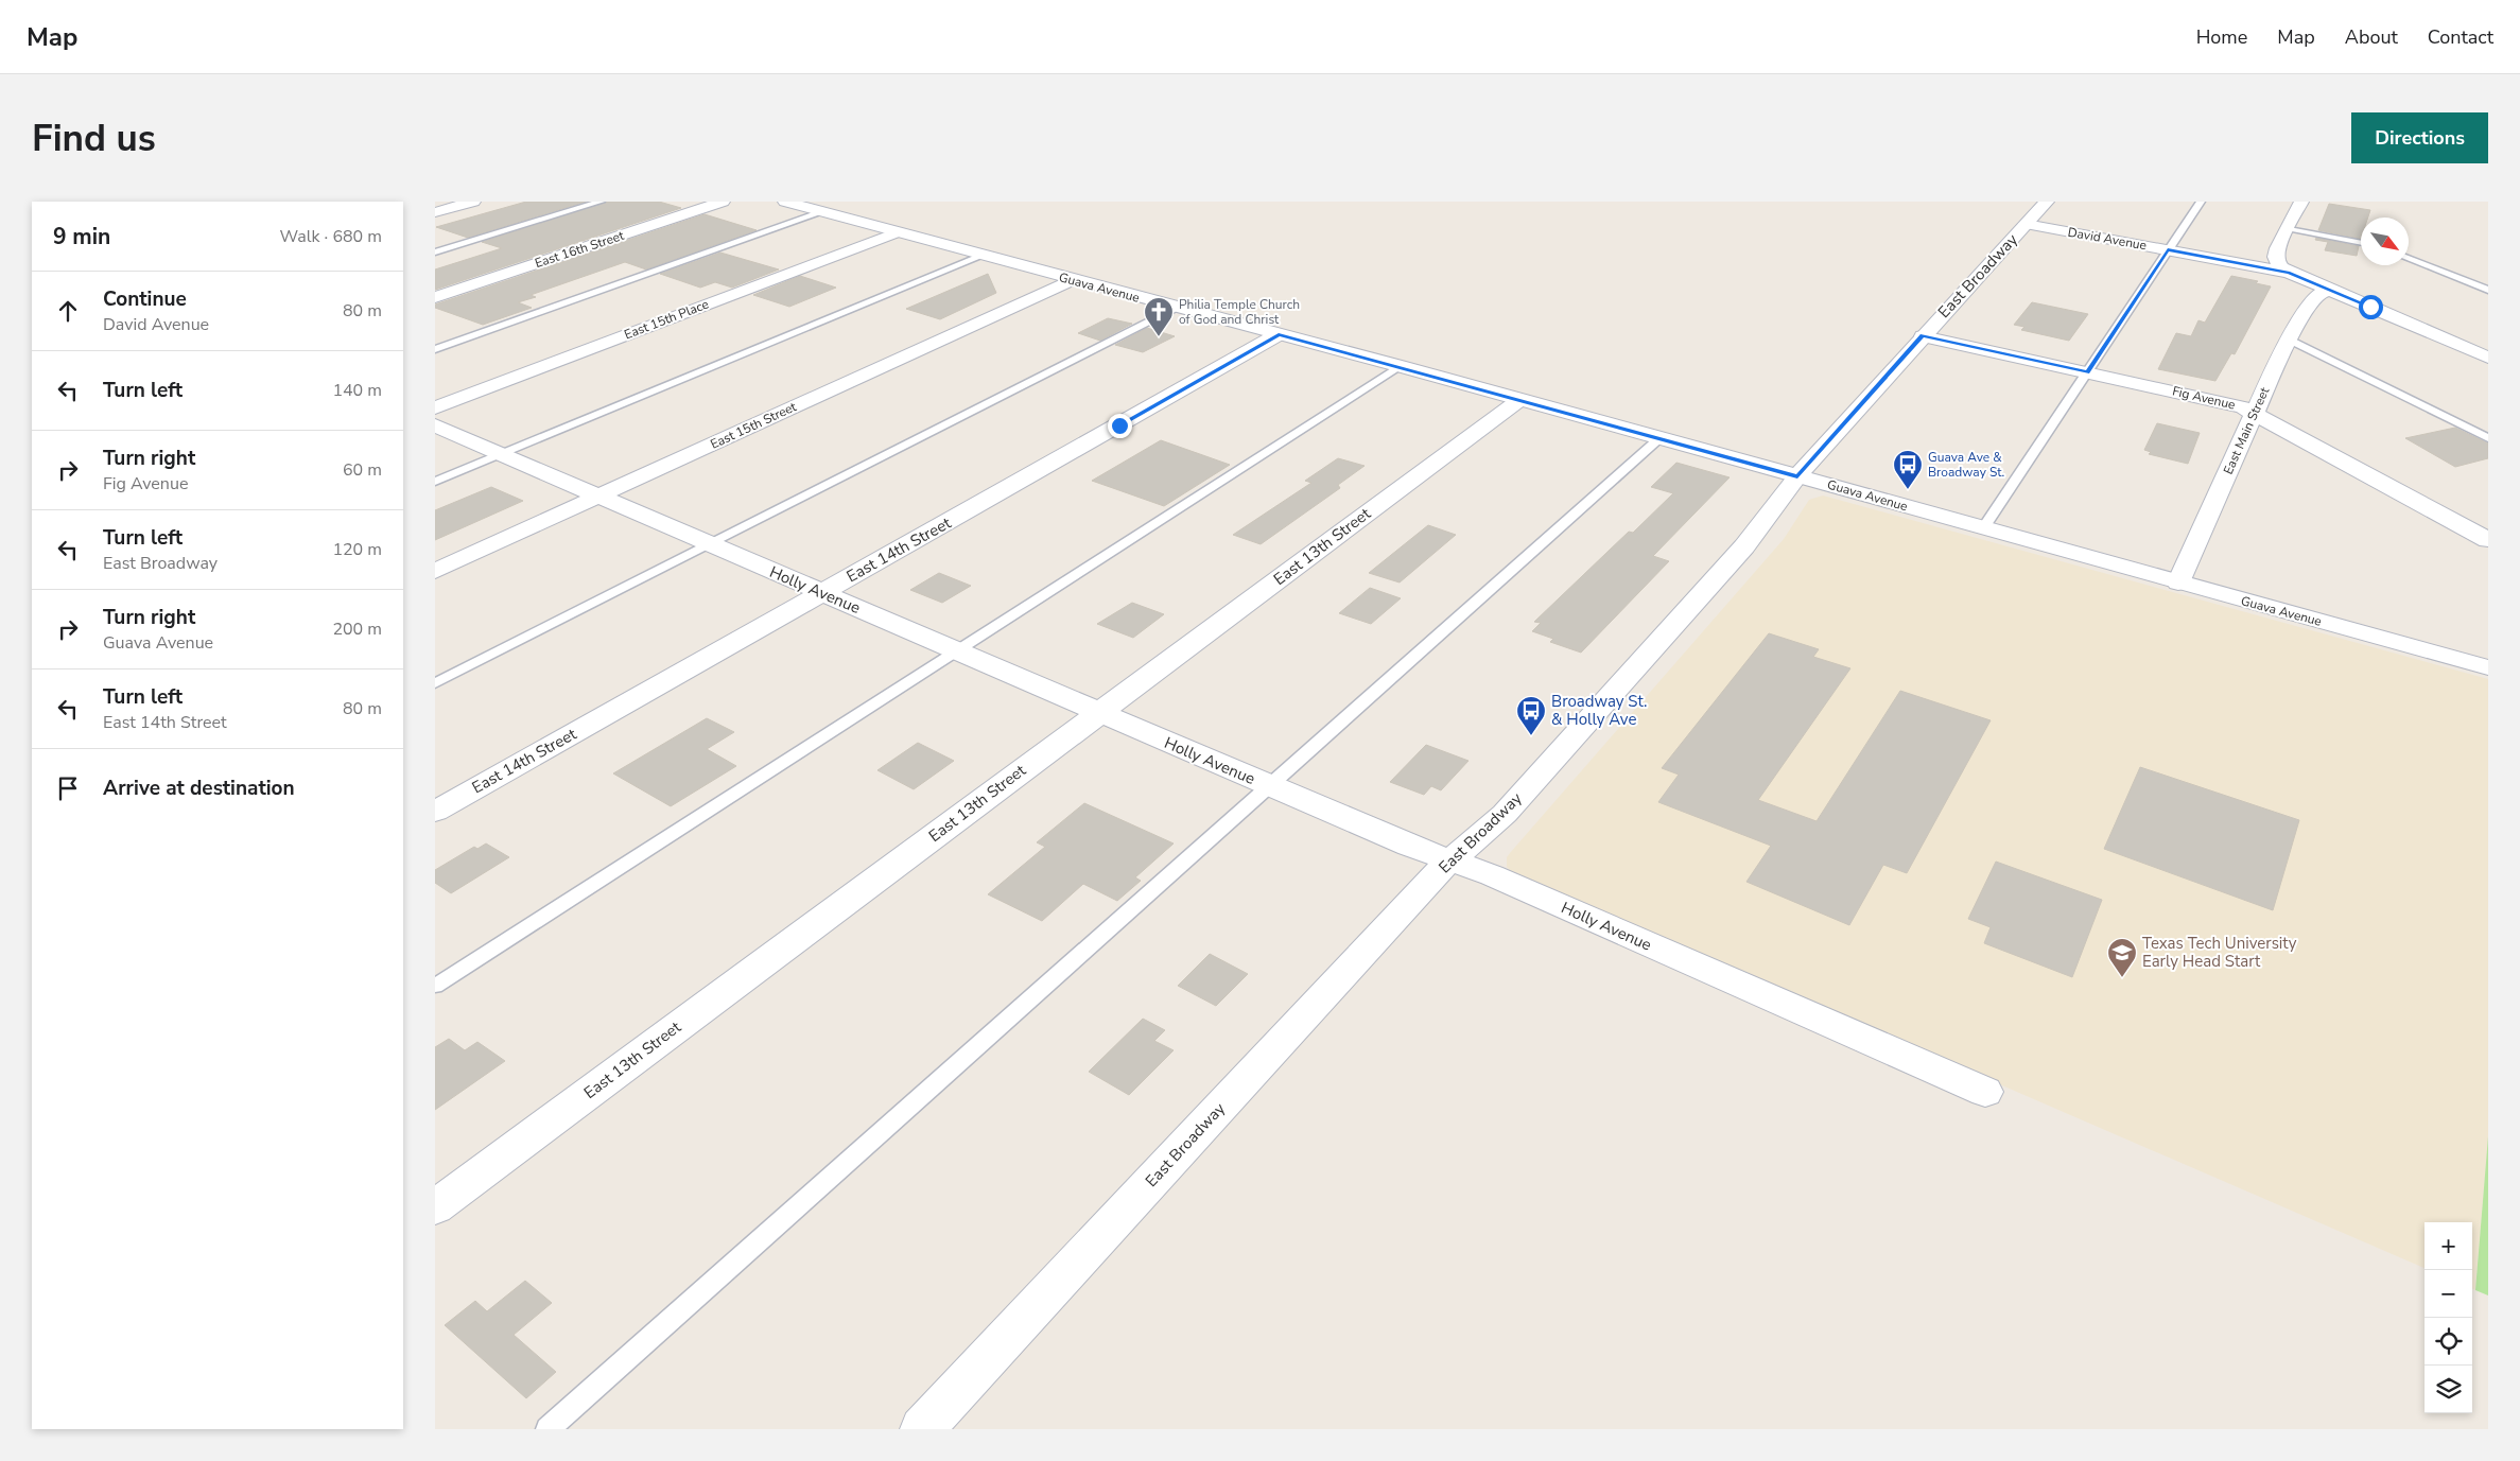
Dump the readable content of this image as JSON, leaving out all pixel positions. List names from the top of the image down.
{
  "streets": {
    "street": [
      "David Avenue",
      "East 16th Street",
      "East Broadway",
      "Guava Avenue",
      "East 15th Place",
      "Fig Avenue",
      "East 15th Street",
      "East Main Street",
      "East 13th Street",
      "East 14th Street",
      "Holly Avenue"
    ]
  },
  "crossings": [
    ["David Avenue", "East Broadway"],
    ["David Avenue", "East Main Street"],
    ["East Broadway", "Guava Avenue"],
    ["East Broadway", "Fig Avenue"],
    ["East Broadway", "Holly Avenue"],
    ["Guava Avenue", "East 15th Place"],
    ["Guava Avenue", "East 15th Street"],
    ["Guava Avenue", "East Main Street"],
    ["Guava Avenue", "East 13th Street"],
    ["Guava Avenue", "East 14th Street"],
    ["Fig Avenue", "East Main Street"],
    ["East 15th Street", "Holly Avenue"],
    ["East 13th Street", "Holly Avenue"],
    ["East 14th Street", "Holly Avenue"]
  ],
  "places": {
    "church": ["Philia Temple Church of God and Christ"],
    "bus stop": ["Guava Ave & Broadway St.", "Broadway St. & Holly Ave"],
    "school or university": ["Texas Tech University Early Head Start"]
  },
  "north": "bottom right",
  "page": {
    "header": "Map",
    "nav": [
      "Home",
      "Map",
      "About",
      "Contact"
    ],
    "buttons": "Directions",
    "title": "Find us",
    "heading": ["9 min", "Walk · 680 m"],
    "list": [
      ["Continue", "David Avenue", "80 m"],
      ["Turn left", "140 m"],
      ["Turn right", "Fig Avenue", "60 m"],
      ["Turn left", "East Broadway", "120 m"],
      ["Turn right", "Guava Avenue", "200 m"],
      ["Turn left", "East 14th Street", "80 m"],
      "Arrive at destination"
    ],
    "map_buttons": ["+", "−"]
  }
}
